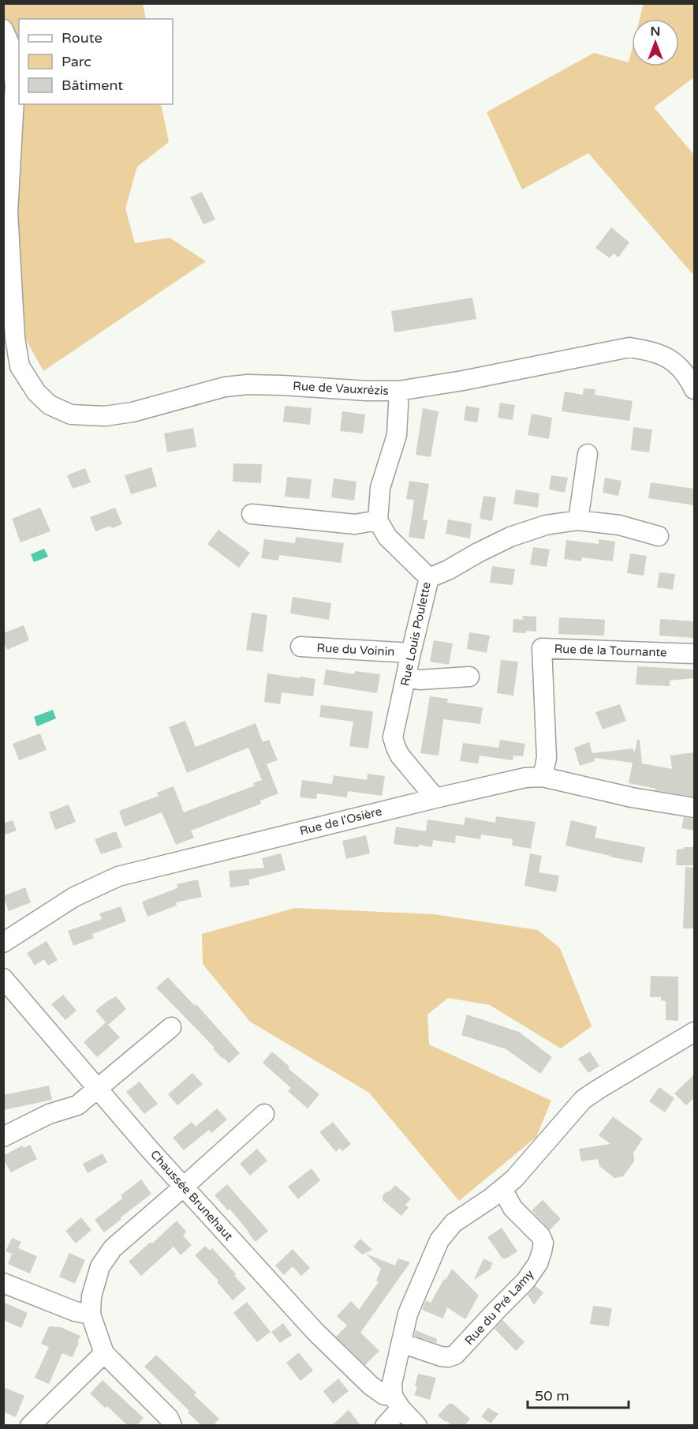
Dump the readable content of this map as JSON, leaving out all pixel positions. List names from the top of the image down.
{
  "streets": {
    "street": [
      "Rue de Vauxrézis",
      "Rue Louis Poulette",
      "Rue du Voinin",
      "Rue de la Tournante",
      "Rue de l'Osière",
      "Chaussée Brunehaut",
      "Rue du Pré Lamy"
    ]
  },
  "crossings": [
    ["Rue Louis Poulette", "Rue du Voinin"],
    ["Rue Louis Poulette", "Rue de l'Osière"],
    ["Rue de la Tournante", "Rue de l'Osière"]
  ],
  "legend": ["Route", "Parc", "Bâtiment"],
  "scale_bar": "50 m",
  "north": "top"
}
